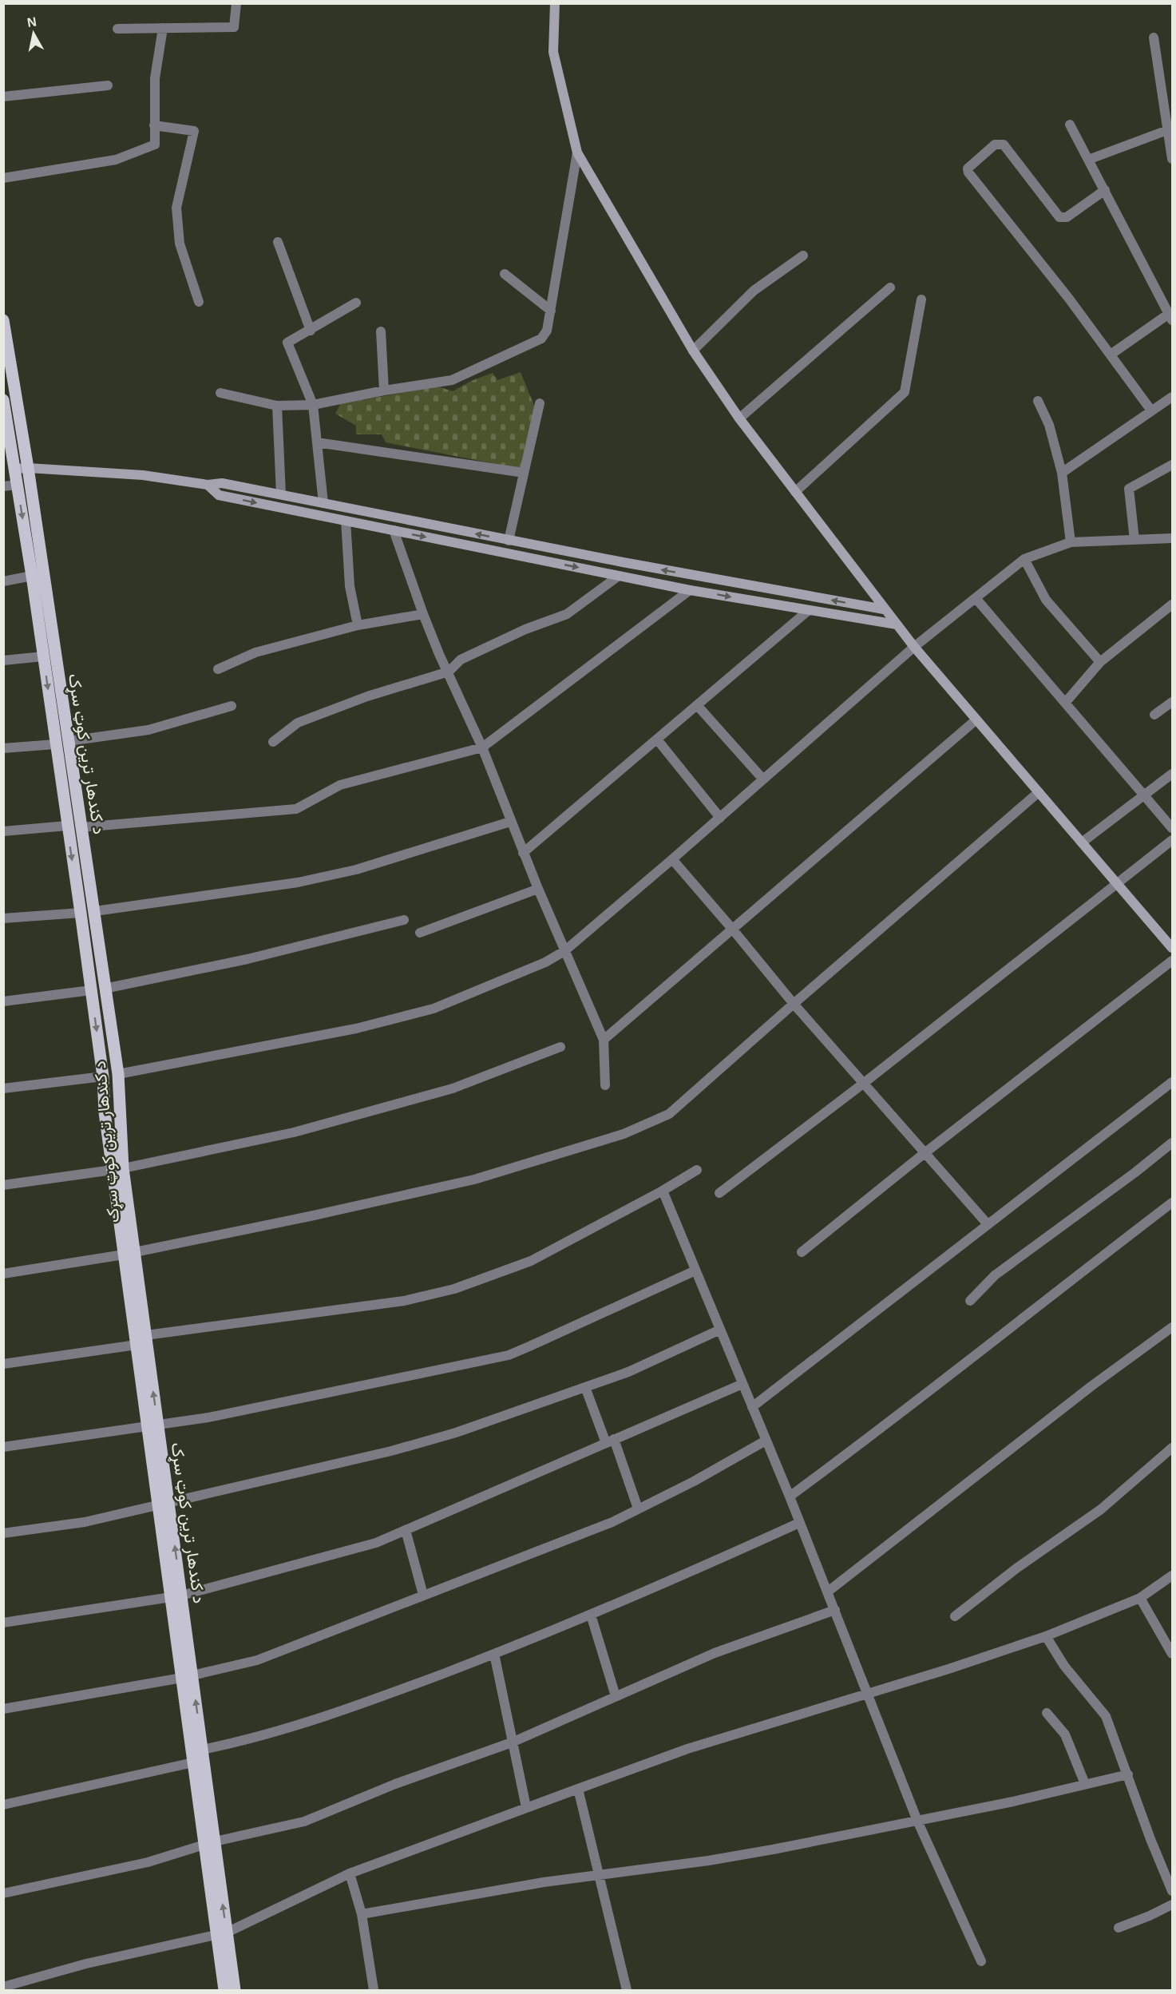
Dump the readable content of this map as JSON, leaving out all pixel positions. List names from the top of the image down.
{
  "streets": {
    "main road": ["د کندهار ترين کوټ سړک"]
  },
  "north": "top"
}
